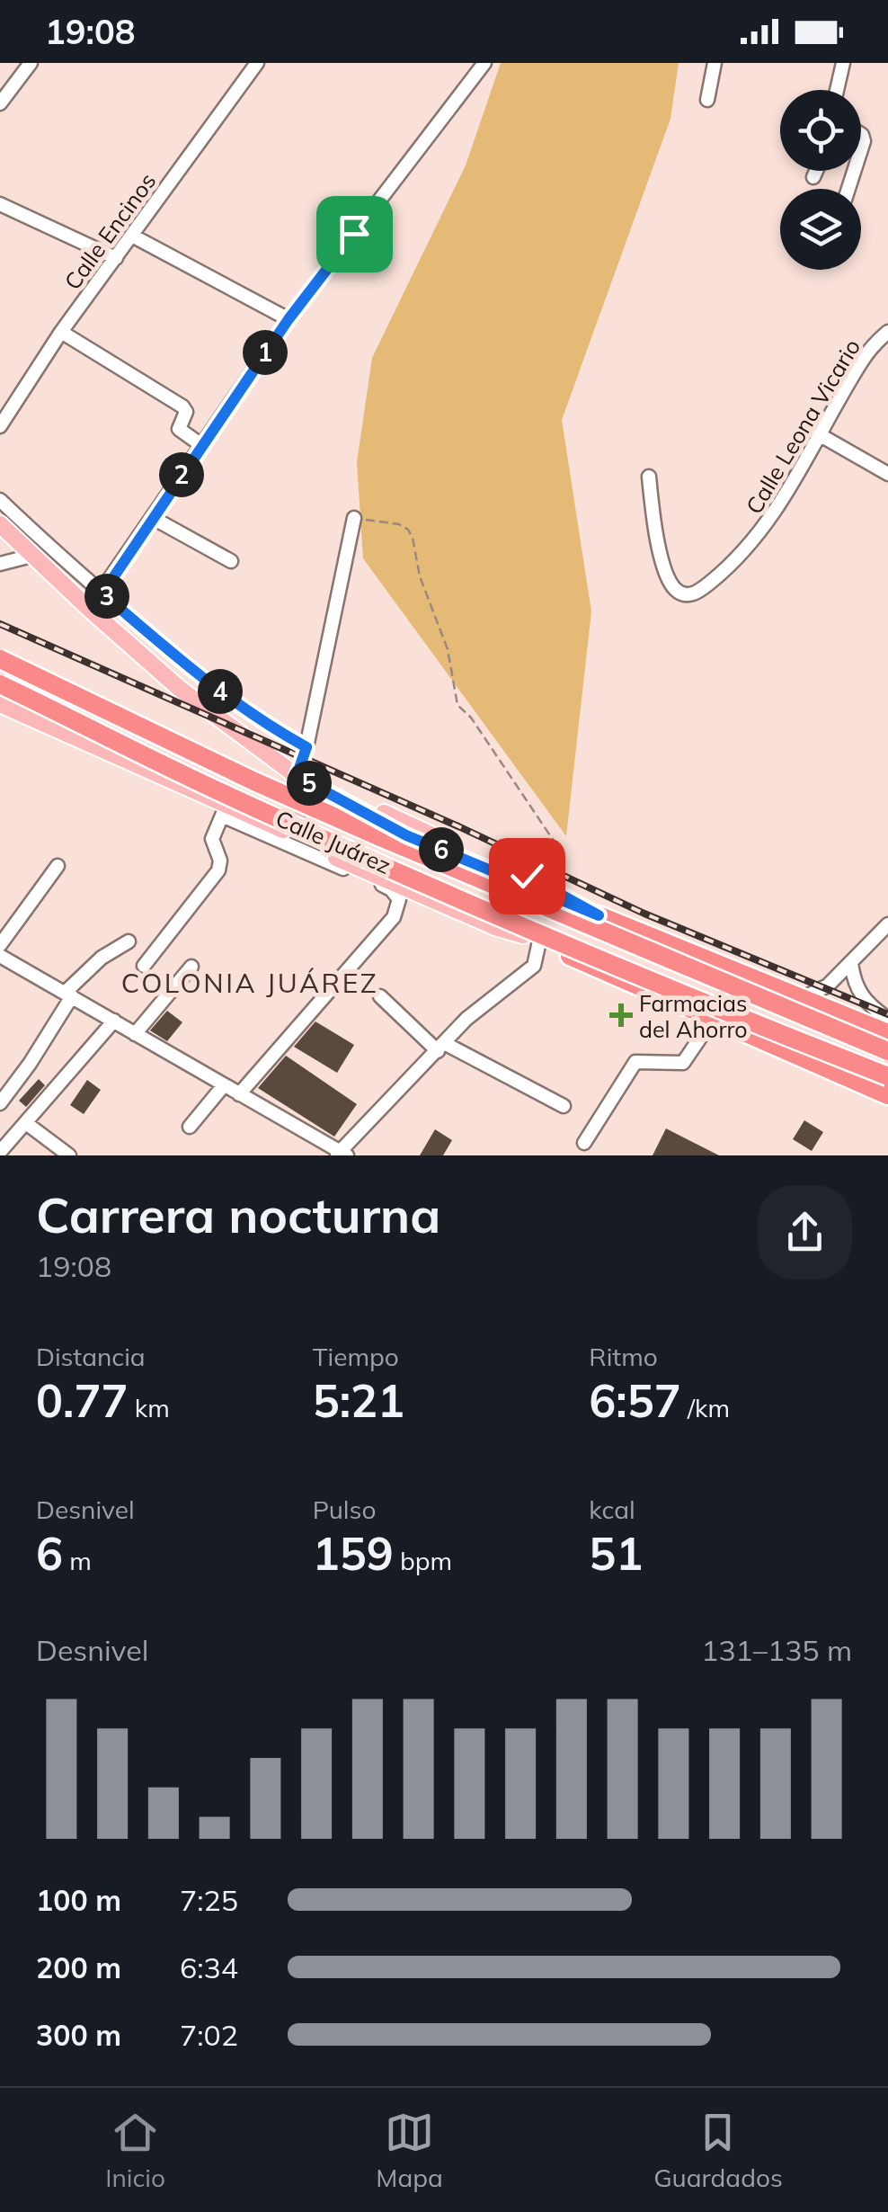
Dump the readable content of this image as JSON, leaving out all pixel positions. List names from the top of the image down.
{
  "streets": {
    "street": ["Calle Encinos", "Calle Leona Vicario", "Calle Juárez"]
  },
  "districts": ["COLONIA JUÁREZ"],
  "places": {
    "health": ["Farmacias del Ahorro"]
  },
  "page": {
    "status": "19:08",
    "pins": [
      "1",
      "2",
      "3",
      "4",
      "5",
      "6"
    ],
    "heading": ["Carrera nocturna", "19:08"],
    "stats": [
      ["Distancia", "0.77 km"],
      ["Tiempo", "5:21"],
      ["Ritmo", "6:57 /km"],
      ["Desnivel", "6 m"],
      ["Pulso", "159 bpm"],
      ["kcal", "51"]
    ],
    "chart": ["Desnivel", "131–135 m"],
    "list": [
      {
        "name": "100 m",
        "note": "7:25"
      },
      {
        "name": "200 m",
        "note": "6:34"
      },
      {
        "name": "300 m",
        "note": "7:02"
      }
    ],
    "tabs": ["Inicio", "Mapa", "Guardados"]
  }
}
